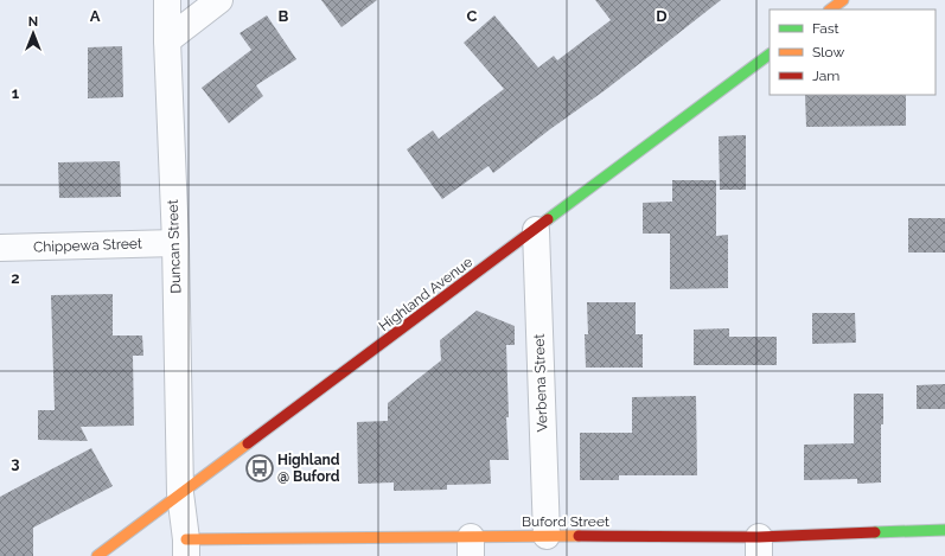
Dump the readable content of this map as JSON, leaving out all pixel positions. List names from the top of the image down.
{
  "streets": {
    "street": [
      "Chippewa Street",
      "Duncan Street",
      "Highland Avenue",
      "Verbena Street",
      "Buford Street"
    ]
  },
  "crossings": [
    ["Chippewa Street", "Duncan Street"],
    ["Duncan Street", "Highland Avenue"],
    ["Duncan Street", "Buford Street"],
    ["Highland Avenue", "Verbena Street"],
    ["Verbena Street", "Buford Street"]
  ],
  "places": {
    "bus stop": ["Highland @ Buford"]
  },
  "legend": ["Fast", "Slow", "Jam"],
  "north": "top",
  "grid": {
    "columns": [
      "A",
      "B",
      "C",
      "D"
    ],
    "rows": ["1", "2", "3"]
  }
}
